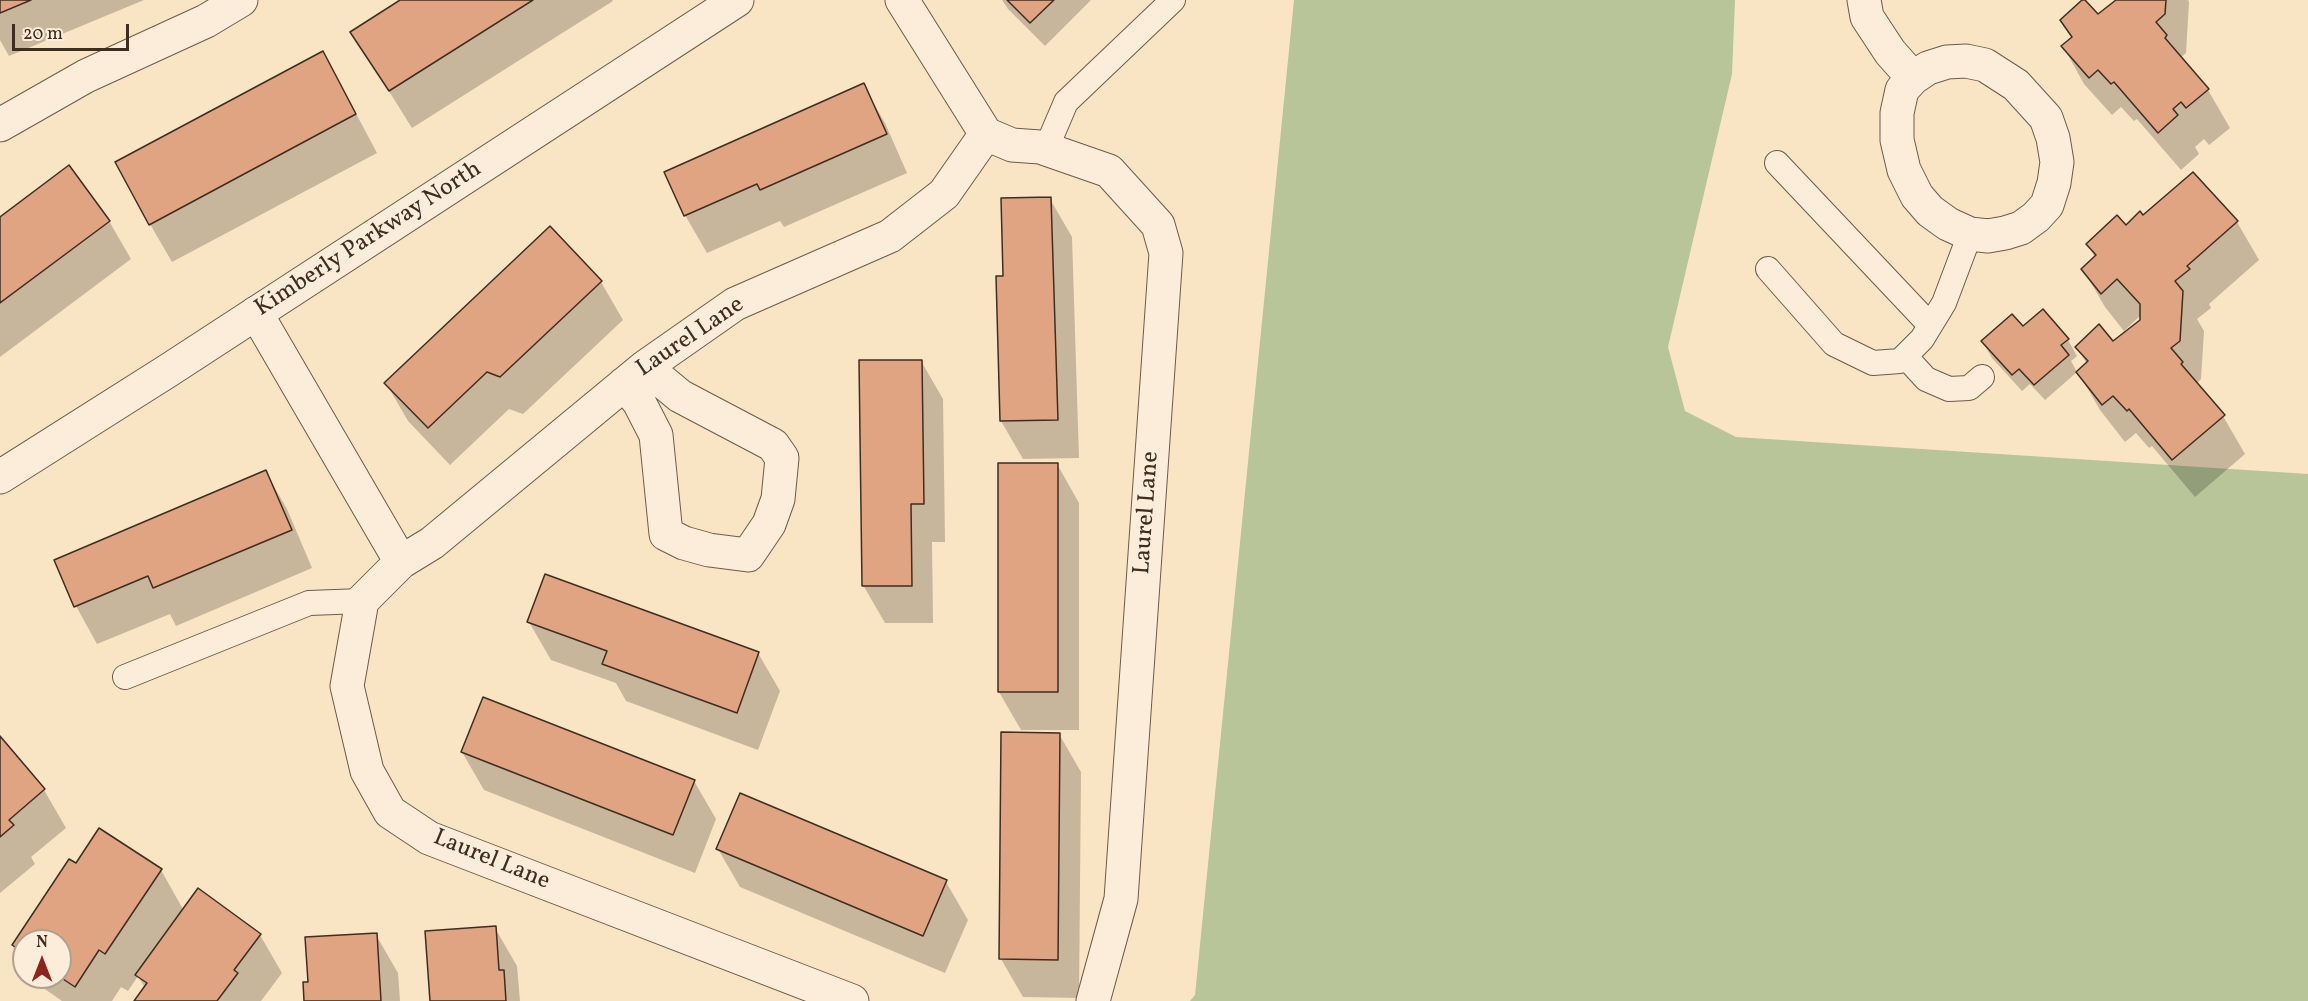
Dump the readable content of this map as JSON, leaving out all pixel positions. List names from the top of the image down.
{
  "streets": {
    "street": ["Kimberly Parkway North", "Laurel Lane"]
  },
  "scale_bar": "20 m",
  "north": "top"
}
